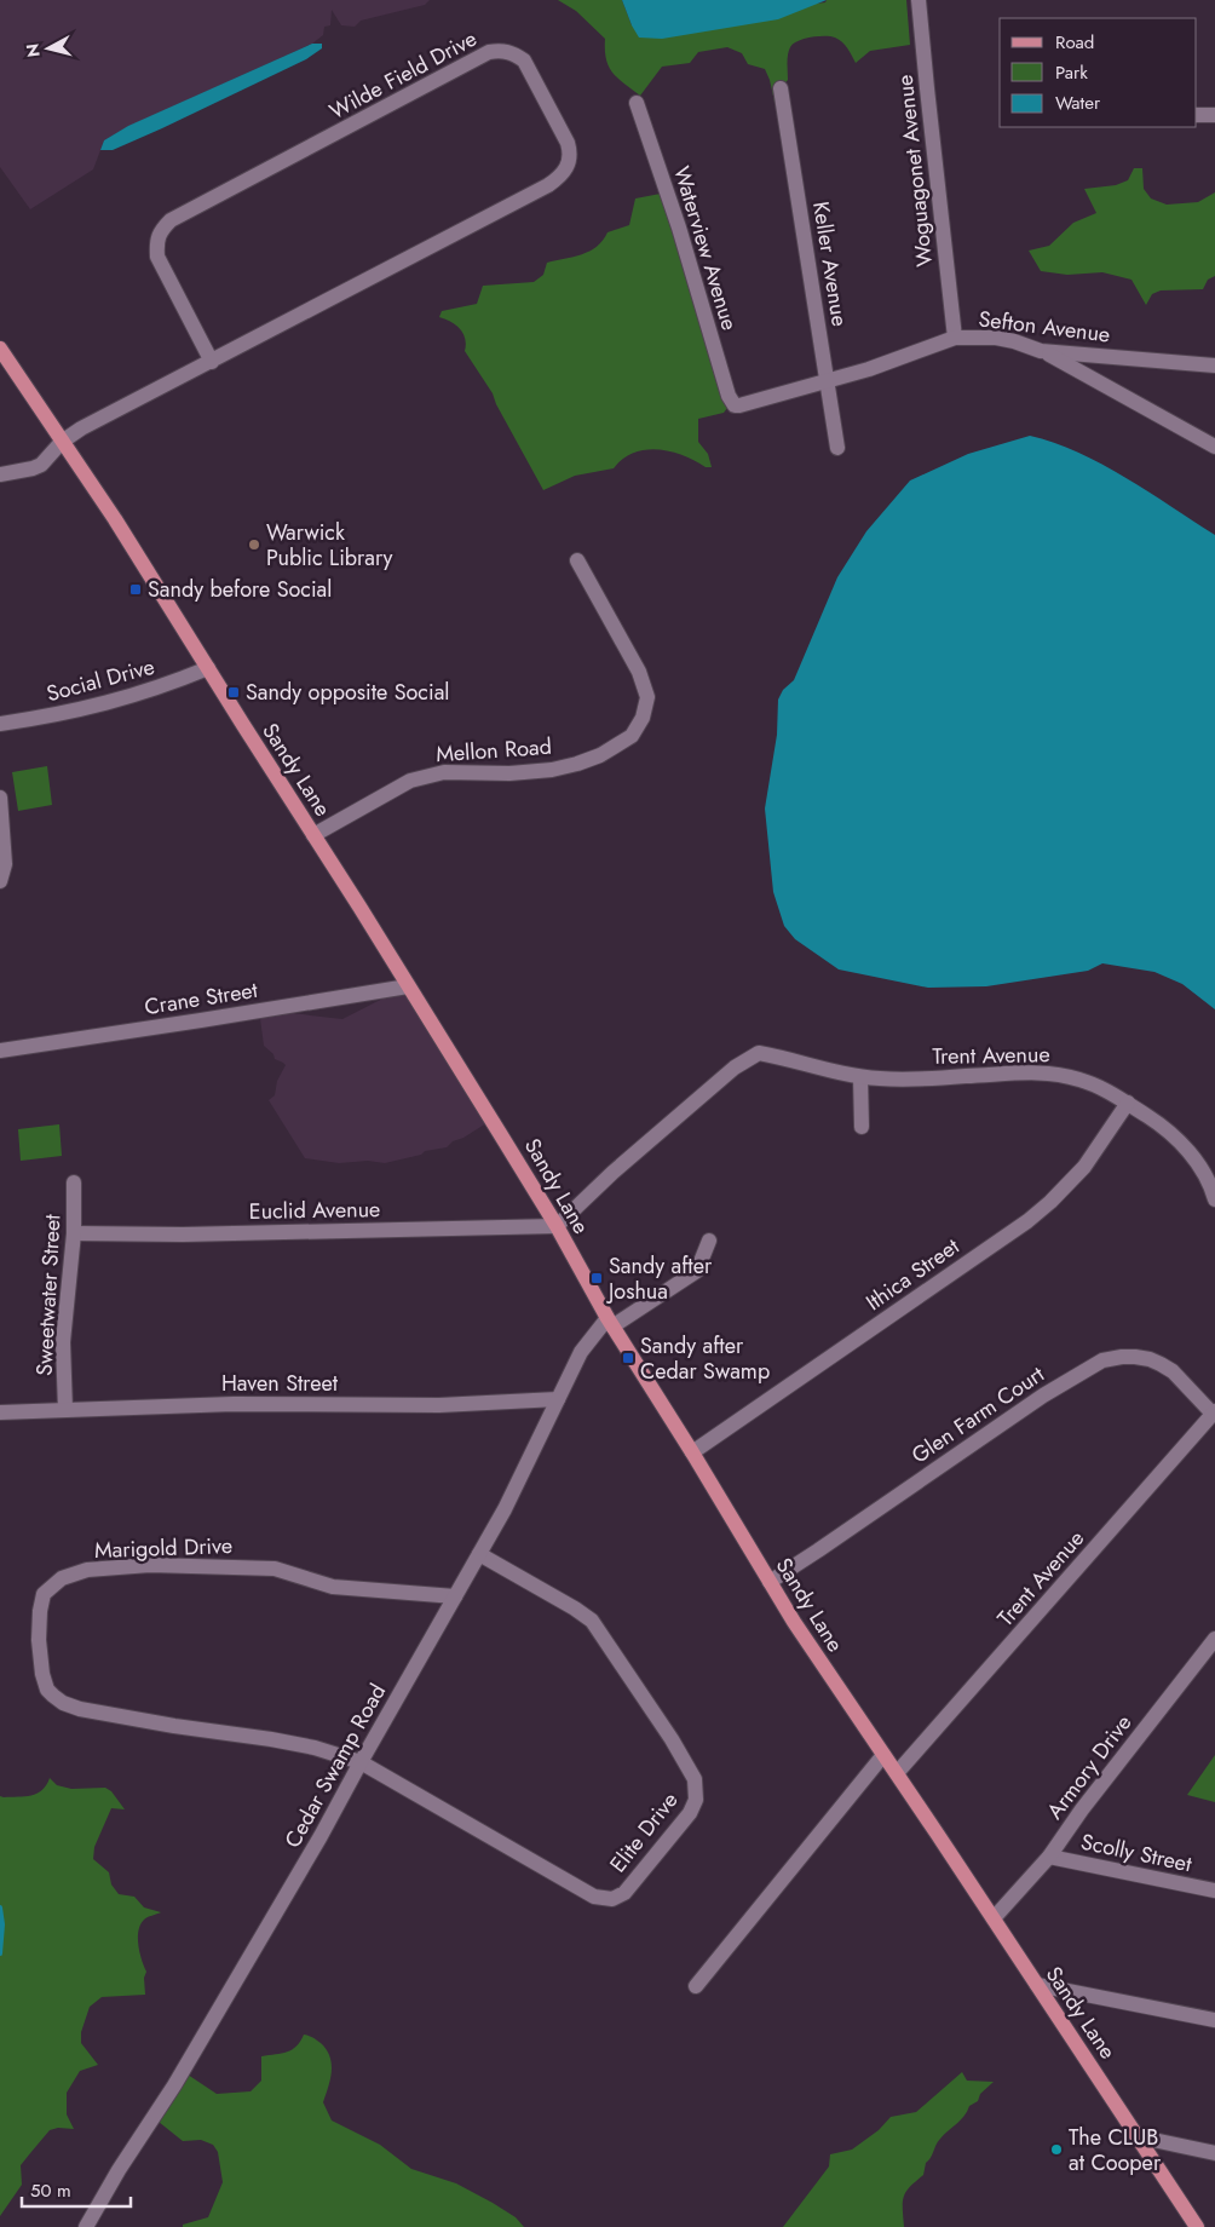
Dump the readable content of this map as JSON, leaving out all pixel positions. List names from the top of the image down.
{
  "streets": {
    "main road": ["Sandy Lane"],
    "street": [
      "Wilde Field Drive",
      "Woguagonet Avenue",
      "Waterview Avenue",
      "Keller Avenue",
      "Sefton Avenue",
      "Social Drive",
      "Mellon Road",
      "Crane Street",
      "Trent Avenue",
      "Euclid Avenue",
      "Ithica Street",
      "Sweetwater Street",
      "Haven Street",
      "Glen Farm Court",
      "Marigold Drive",
      "Cedar Swamp Road",
      "Armory Drive",
      "Elite Drive",
      "Scolly Street"
    ]
  },
  "crossings": [
    ["Wilde Field Drive", "Sandy Lane"],
    ["Woguagonet Avenue", "Sefton Avenue"],
    ["Waterview Avenue", "Sefton Avenue"],
    ["Keller Avenue", "Sefton Avenue"],
    ["Social Drive", "Sandy Lane"],
    ["Mellon Road", "Sandy Lane"],
    ["Sandy Lane", "Crane Street"],
    ["Sandy Lane", "Trent Avenue"],
    ["Sandy Lane", "Euclid Avenue"],
    ["Sandy Lane", "Ithica Street"],
    ["Sandy Lane", "Glen Farm Court"],
    ["Sandy Lane", "Cedar Swamp Road"],
    ["Sandy Lane", "Armory Drive"],
    ["Trent Avenue", "Euclid Avenue"],
    ["Trent Avenue", "Ithica Street"],
    ["Trent Avenue", "Glen Farm Court"],
    ["Euclid Avenue", "Sweetwater Street"],
    ["Sweetwater Street", "Haven Street"],
    ["Haven Street", "Cedar Swamp Road"],
    ["Marigold Drive", "Cedar Swamp Road"],
    ["Marigold Drive", "Elite Drive"],
    ["Cedar Swamp Road", "Elite Drive"],
    ["Armory Drive", "Scolly Street"]
  ],
  "places": {
    "other": ["Warwick Public Library", "The CLUB at Cooper"],
    "transit": [
      "Sandy before Social",
      "Sandy opposite Social",
      "Sandy after Joshua",
      "Sandy after Cedar Swamp"
    ]
  },
  "legend": ["Road", "Park", "Water"],
  "scale_bar": "50 m",
  "north": "left"
}
